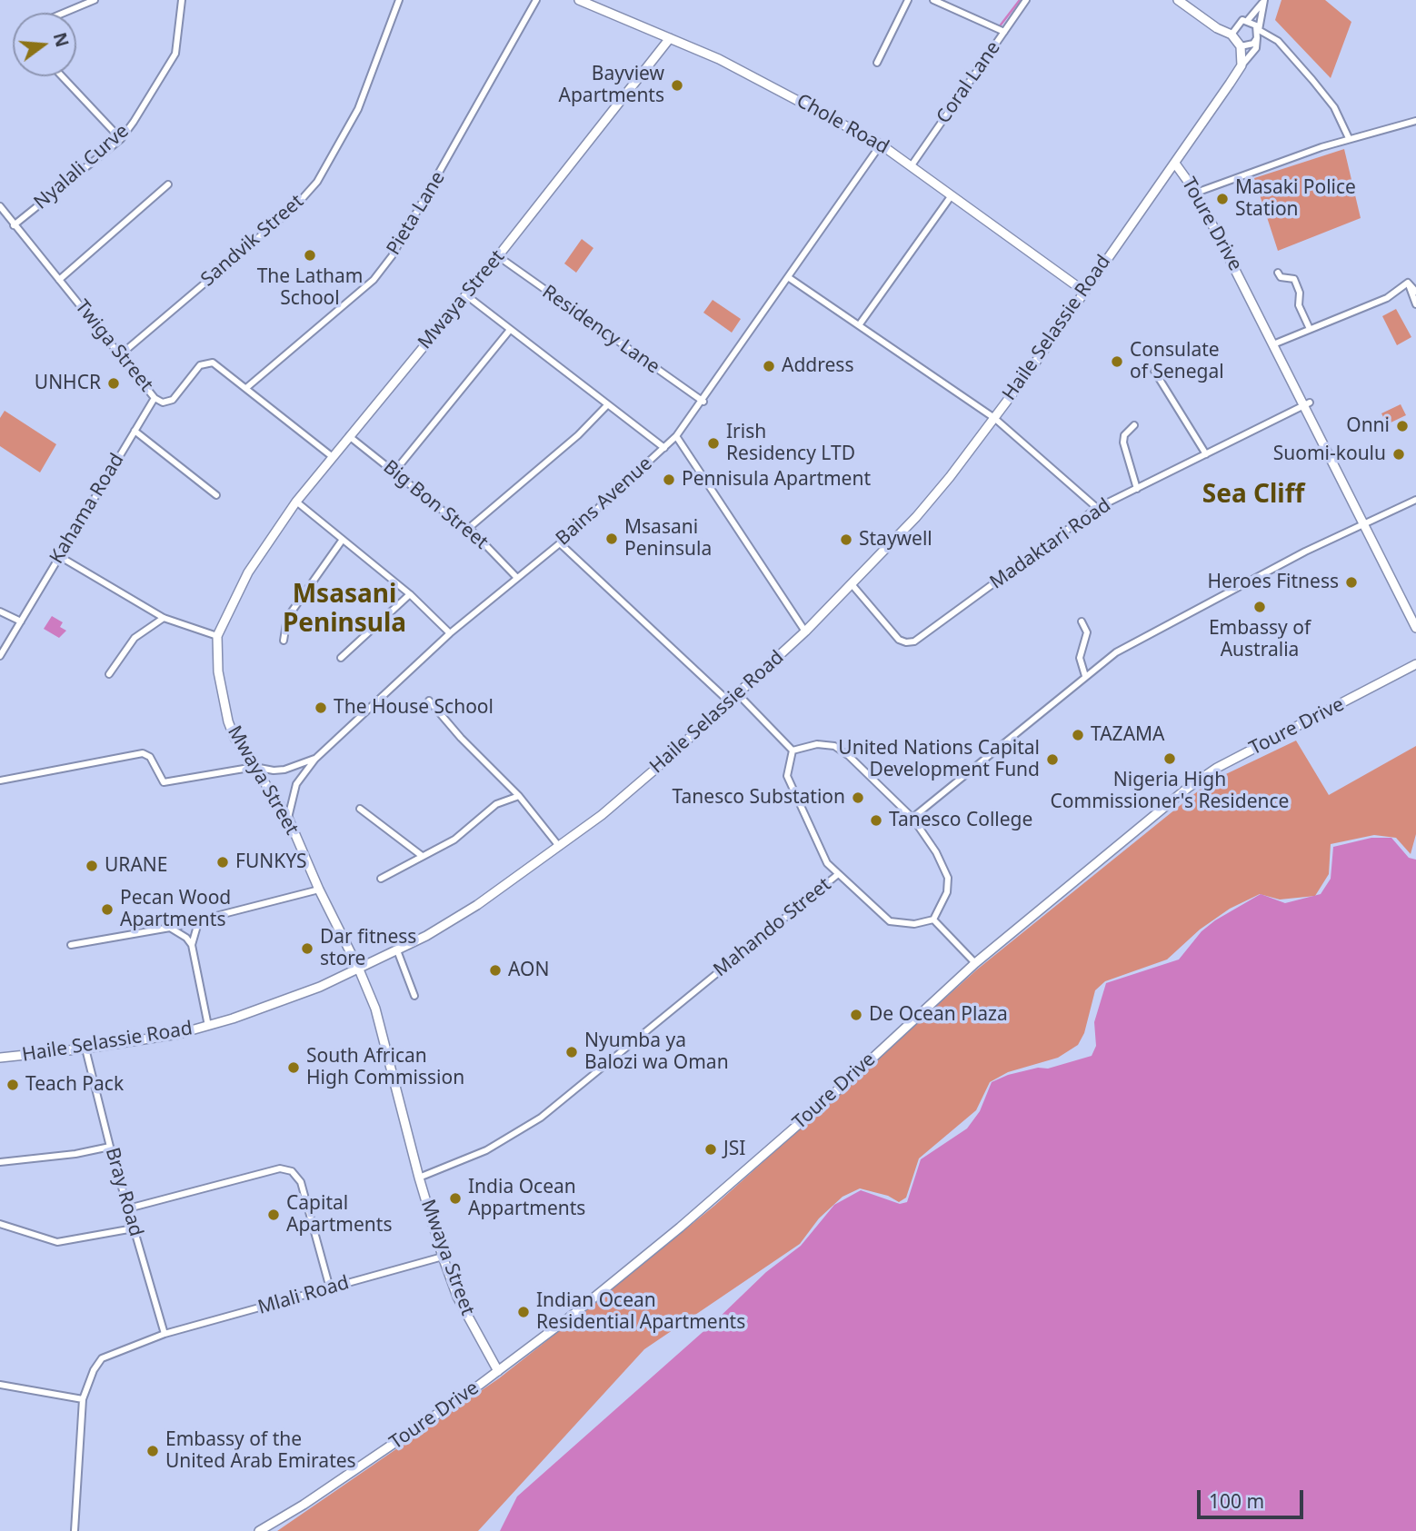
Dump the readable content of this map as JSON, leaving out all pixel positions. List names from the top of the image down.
{
  "streets": {
    "street": [
      "Coral Lane",
      "Chole Road",
      "Nyalali Curve",
      "Pieta Lane",
      "Toure Drive",
      "Sandvik Street",
      "Mwaya Street",
      "Haile Selassie Road",
      "Residency Lane",
      "Twiga Street",
      "Bains Avenue",
      "Big Bon Street",
      "Kahama Road",
      "Madaktari Road",
      "Mahando Street",
      "Bray Road",
      "Mlali Road"
    ]
  },
  "crossings": [
    ["Coral Lane", "Chole Road"],
    ["Chole Road", "Mwaya Street"],
    ["Chole Road", "Haile Selassie Road"],
    ["Chole Road", "Bains Avenue"],
    ["Nyalali Curve", "Twiga Street"],
    ["Pieta Lane", "Twiga Street"],
    ["Toure Drive", "Mwaya Street"],
    ["Toure Drive", "Haile Selassie Road"],
    ["Toure Drive", "Madaktari Road"],
    ["Sandvik Street", "Twiga Street"],
    ["Mwaya Street", "Haile Selassie Road"],
    ["Mwaya Street", "Residency Lane"],
    ["Mwaya Street", "Twiga Street"],
    ["Mwaya Street", "Bains Avenue"],
    ["Mwaya Street", "Big Bon Street"],
    ["Mwaya Street", "Mahando Street"],
    ["Mwaya Street", "Mlali Road"],
    ["Haile Selassie Road", "Madaktari Road"],
    ["Haile Selassie Road", "Bray Road"],
    ["Residency Lane", "Bains Avenue"],
    ["Twiga Street", "Kahama Road"],
    ["Bains Avenue", "Big Bon Street"],
    ["Bray Road", "Mlali Road"]
  ],
  "districts": ["Sea Cliff", "Msasani Peninsula"],
  "places": [
    "Bayview Apartments",
    "Masaki Police Station",
    "The Latham School",
    "Consulate of Senegal",
    "Address",
    "UNHCR",
    "Onni",
    "Irish Residency LTD",
    "Suomi-koulu",
    "Pennisula Apartment",
    "Msasani Peninsula",
    "Staywell",
    "Heroes Fitness",
    "Embassy of Australia",
    "The House School",
    "TAZAMA",
    "Nigeria High Commissioner's Residence",
    "United Nations Capital Development Fund",
    "Tanesco Substation",
    "Tanesco College",
    "FUNKYS",
    "URANE",
    "Pecan Wood Apartments",
    "Dar fitness store",
    "AON",
    "De Ocean Plaza",
    "Nyumba ya Balozi wa Oman",
    "South African High Commission",
    "Teach Pack",
    "JSI",
    "India Ocean Appartments",
    "Capital Apartments",
    "Indian Ocean Residential Apartments",
    "Embassy of the United Arab Emirates"
  ],
  "scale_bar": "100 m",
  "north": "right"
}
